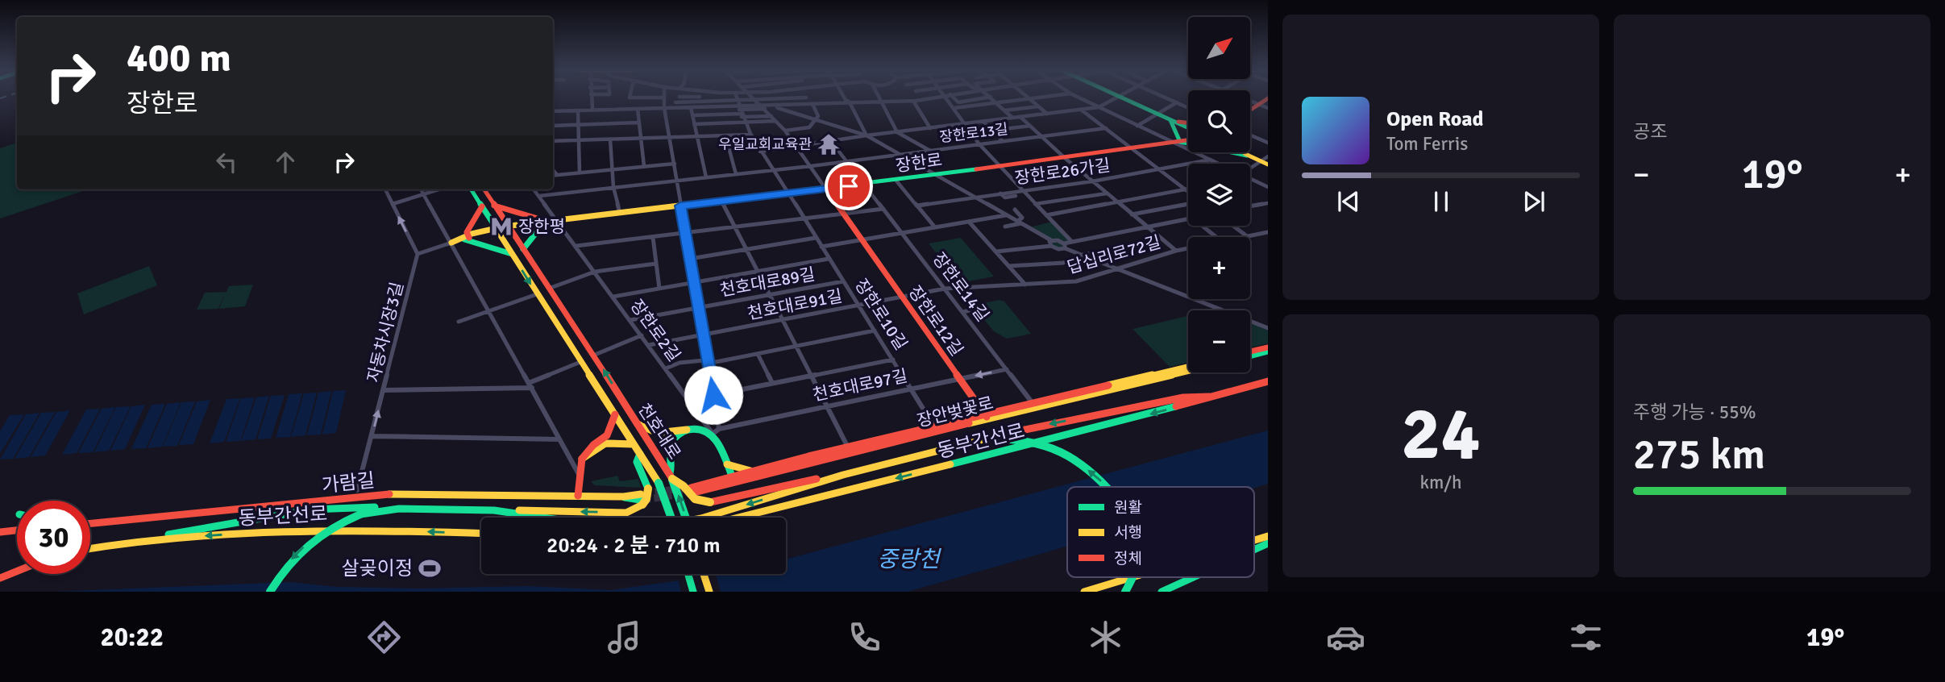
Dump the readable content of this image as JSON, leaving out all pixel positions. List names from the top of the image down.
{
  "streets": {
    "main road": [
      "장한로",
      "장한로12길",
      "장안벚꽃로",
      "천호대로",
      "동부간선로",
      "가람길"
    ],
    "street": [
      "장한로13길",
      "장한로26가길",
      "답십리로72길",
      "천호대로89길",
      "장한로14길",
      "천호대로91길",
      "장한로10길",
      "장한로2길",
      "자동차시장3길",
      "천호대로97길"
    ]
  },
  "crossings": [
    ["장한로13길", "장한로10길"],
    ["장한로13길", "장한로2길"],
    ["장한로", "장한로14길"],
    ["장한로", "장한로10길"],
    ["장한로", "장한로12길"],
    ["장한로", "장한로2길"],
    ["장한로", "천호대로"],
    ["답십리로72길", "장한로14길"],
    ["답십리로72길", "천호대로91길"],
    ["천호대로89길", "장한로10길"],
    ["천호대로89길", "장한로2길"],
    ["장한로14길", "천호대로91길"],
    ["장한로14길", "천호대로97길"],
    ["장한로14길", "장안벚꽃로"],
    ["천호대로91길", "장한로10길"],
    ["천호대로91길", "장한로12길"],
    ["천호대로91길", "장한로2길"],
    ["장한로10길", "천호대로97길"],
    ["장한로10길", "장안벚꽃로"],
    ["장한로12길", "천호대로97길"],
    ["장한로12길", "장안벚꽃로"],
    ["장한로2길", "천호대로97길"]
  ],
  "water": ["중랑천"],
  "places": {
    "temple": ["우일교회교육관"],
    "metro station": ["장한평"],
    "sports": ["살곶이정"]
  },
  "legend": ["원활", "서행", "정체"],
  "north": "top right",
  "page": {
    "tile": [
      "공조",
      ["24", "km/h"],
      ["주행 가능 · 55%", "275 km"]
    ],
    "map_buttons": ["+", "−"],
    "turn": ["400 m", "장한로"],
    "song": ["Open Road", "Tom Ferris"],
    "heat": ["−", "19°", "+"],
    "limit": "30",
    "trip": "20:24 · 2 분 · 710 m",
    "tabs": ["20:22", "19°"]
  }
}
